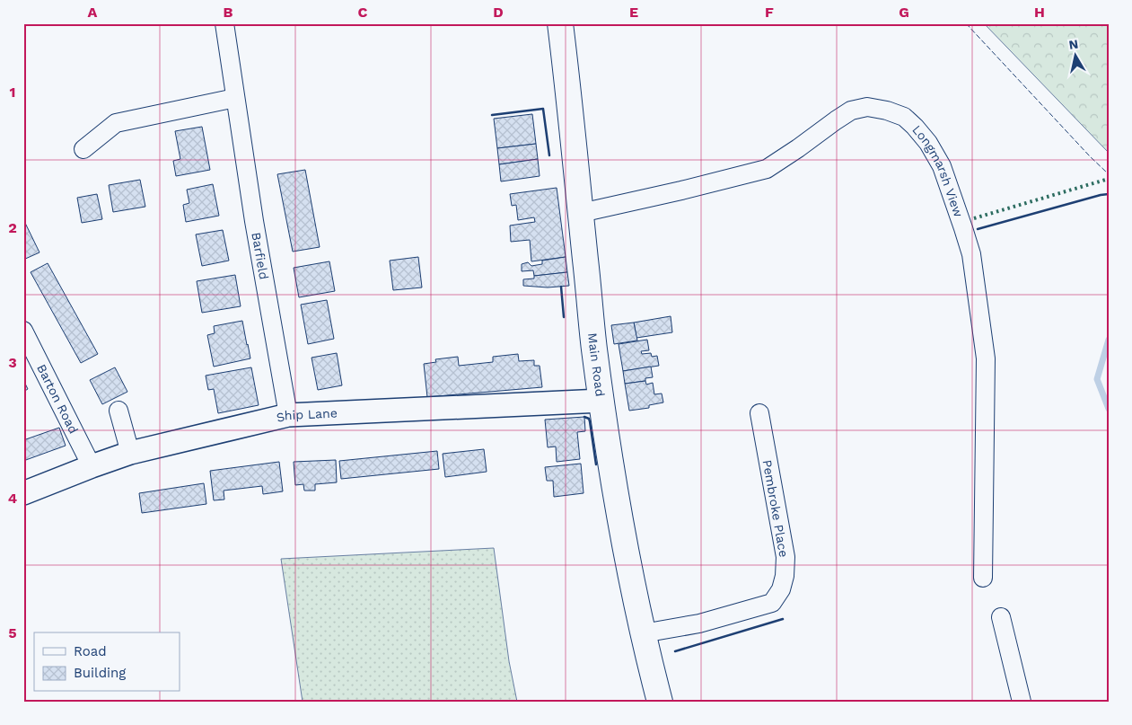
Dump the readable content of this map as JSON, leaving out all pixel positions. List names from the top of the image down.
{
  "streets": {
    "main road": ["Main Road"],
    "street": [
      "Longmarsh View",
      "Barfield",
      "Barton Road",
      "Ship Lane",
      "Pembroke Place"
    ]
  },
  "crossings": [
    ["Longmarsh View", "Main Road"],
    ["Barfield", "Ship Lane"],
    ["Main Road", "Ship Lane"],
    ["Main Road", "Pembroke Place"],
    ["Barton Road", "Ship Lane"]
  ],
  "legend": ["Road", "Building"],
  "north": "top",
  "grid": {
    "columns": [
      "A",
      "B",
      "C",
      "D",
      "E",
      "F",
      "G",
      "H"
    ],
    "rows": [
      "1",
      "2",
      "3",
      "4",
      "5"
    ]
  }
}
